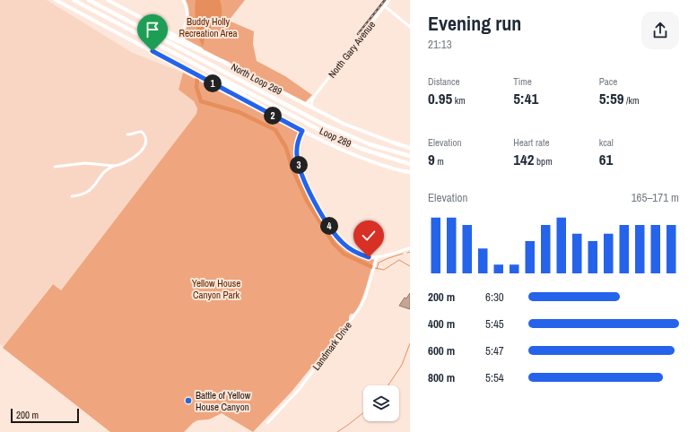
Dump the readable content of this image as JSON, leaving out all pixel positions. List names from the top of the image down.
{
  "streets": {
    "highway": ["Loop 289"],
    "main road": ["North Loop 289"],
    "street": ["North Gary Avenue", "Landmark Drive"]
  },
  "crossings": [
    ["North Gary Avenue", "North Loop 289"]
  ],
  "parks": ["Buddy Holly Recreation Area", "Yellow House Canyon Park"],
  "places": ["Battle of Yellow House Canyon"],
  "scale_bar": "200 m",
  "page": {
    "heading": ["Evening run", "21:13"],
    "stats": [
      ["Distance", "0.95 km"],
      ["Time", "5:41"],
      ["Pace", "5:59 /km"],
      ["Elevation", "9 m"],
      ["Heart rate", "142 bpm"],
      ["kcal", "61"]
    ],
    "pins": [
      "1",
      "2",
      "3",
      "4"
    ],
    "chart": ["Elevation", "165–171 m"],
    "list": [
      {
        "name": "200 m",
        "note": "6:30"
      },
      {
        "name": "400 m",
        "note": "5:45"
      },
      {
        "name": "600 m",
        "note": "5:47"
      },
      {
        "name": "800 m",
        "note": "5:54"
      }
    ],
    "scale": "200 m"
  }
}
